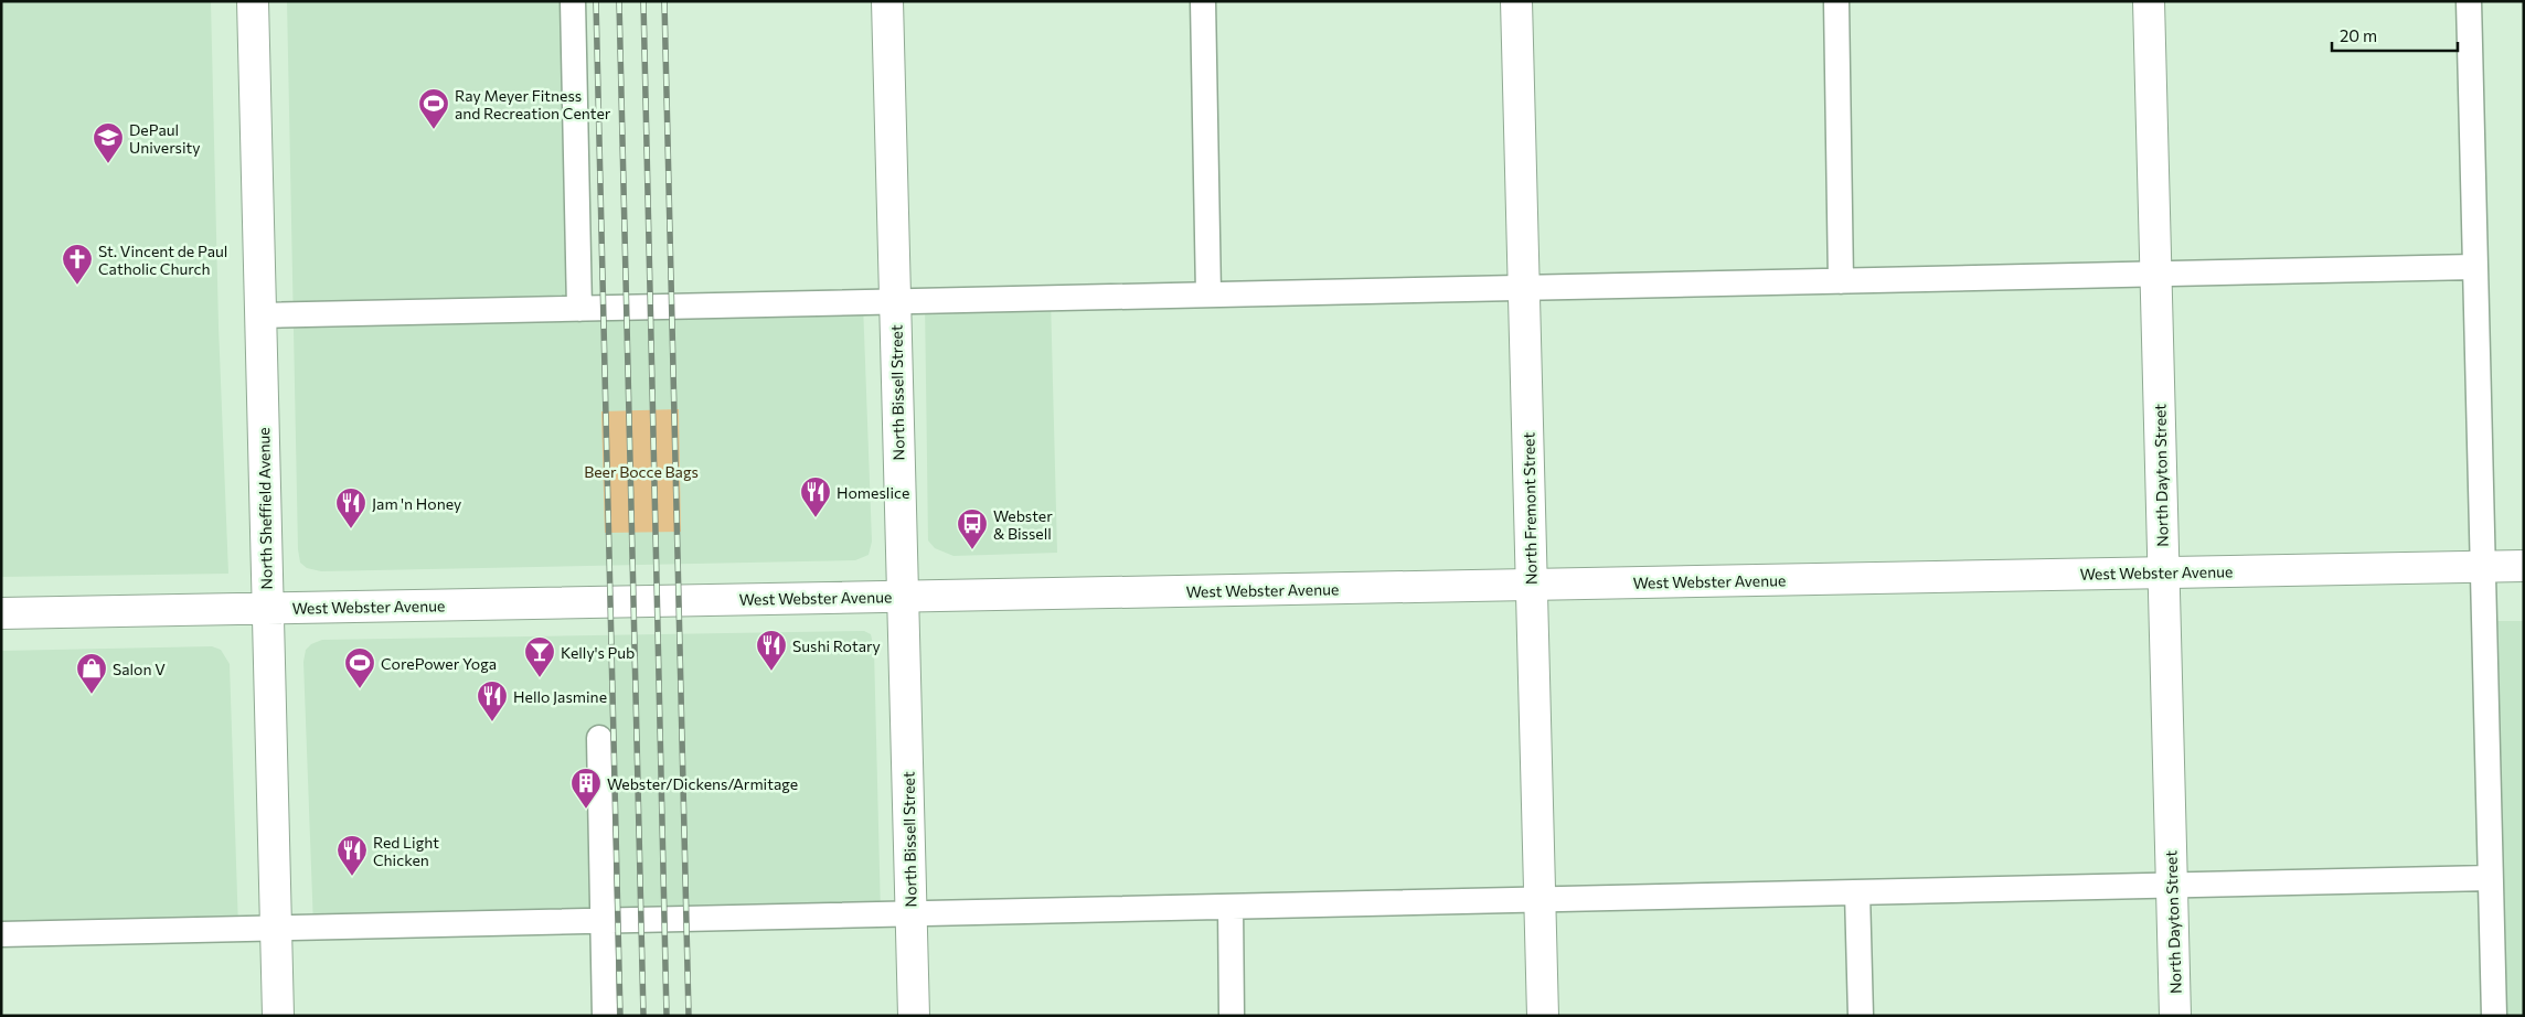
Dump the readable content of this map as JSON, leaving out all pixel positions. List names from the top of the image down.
{
  "streets": {
    "street": [
      "North Bissell Street",
      "North Dayton Street",
      "North Sheffield Avenue",
      "North Fremont Street",
      "West Webster Avenue"
    ]
  },
  "crossings": [
    ["North Bissell Street", "West Webster Avenue"],
    ["North Dayton Street", "West Webster Avenue"],
    ["North Sheffield Avenue", "West Webster Avenue"],
    ["North Fremont Street", "West Webster Avenue"]
  ],
  "parks": ["Beer Bocce Bags"],
  "places": {
    "sports": ["Ray Meyer Fitness and Recreation Center", "CorePower Yoga"],
    "school or university": ["DePaul University"],
    "church": ["St. Vincent de Paul Catholic Church"],
    "restaurant": [
      "Homeslice",
      "Jam 'n Honey",
      "Sushi Rotary",
      "Hello Jasmine",
      "Red Light Chicken"
    ],
    "bus stop": ["Webster & Bissell"],
    "bar": ["Kelly's Pub"],
    "shop": ["Salon V"],
    "building": ["Webster/Dickens/Armitage"]
  },
  "scale_bar": "20 m"
}
